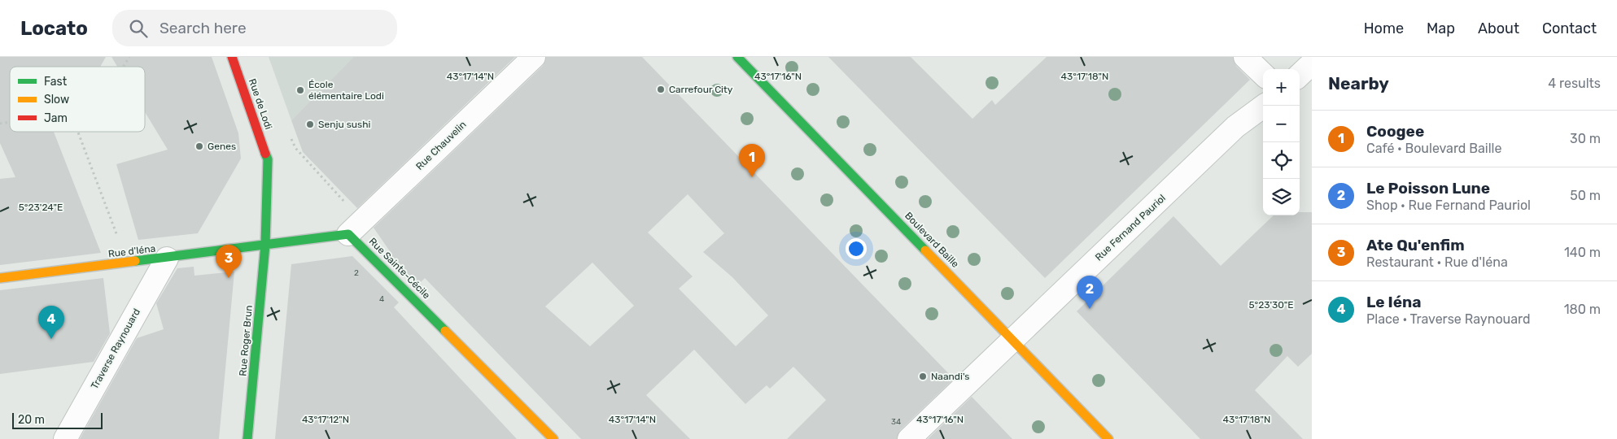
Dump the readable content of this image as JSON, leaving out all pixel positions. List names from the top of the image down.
{
  "streets": {
    "street": [
      "Rue de Lodi",
      "Rue Chauvelin",
      "Rue Fernand Pauriol",
      "Boulevard Baille",
      "Rue d'Iéna",
      "Rue Sainte-Cécile",
      "Rue Roger Brun",
      "Traverse Raynouard"
    ]
  },
  "crossings": [
    ["Rue de Lodi", "Rue d'Iéna"],
    ["Rue de Lodi", "Rue Roger Brun"],
    ["Rue Chauvelin", "Rue Sainte-Cécile"],
    ["Rue Fernand Pauriol", "Boulevard Baille"],
    ["Rue d'Iéna", "Rue Roger Brun"],
    ["Rue d'Iéna", "Traverse Raynouard"]
  ],
  "places": [
    "Carrefour City",
    "École élémentaire Lodi",
    "Senju sushi",
    "Genes",
    "Naandi's"
  ],
  "house_numbers": ["2", "4", "34"],
  "legend": ["Fast", "Slow", "Jam"],
  "scale_bar": "20 m",
  "page": {
    "header": "Locato",
    "search": "Search here",
    "nav": [
      "Home",
      "Map",
      "About",
      "Contact"
    ],
    "heading": ["Nearby", "4 results"],
    "map_buttons": ["+", "−"],
    "list": [
      {
        "mark": "1",
        "name": "Coogee",
        "note": "Café · Boulevard Baille",
        "value": "30 m"
      },
      {
        "mark": "2",
        "name": "Le Poisson Lune",
        "note": "Shop · Rue Fernand Pauriol",
        "value": "50 m"
      },
      {
        "mark": "3",
        "name": "Ate Qu'enfim",
        "note": "Restaurant · Rue d'Iéna",
        "value": "140 m"
      },
      {
        "mark": "4",
        "name": "Le Iéna",
        "note": "Place · Traverse Raynouard",
        "value": "180 m"
      }
    ],
    "pins": [
      "1",
      "3",
      "2",
      "4"
    ],
    "scale": "20 m"
  },
  "coordinates": [
    "43°17'14\"N",
    "43°17'16\"N",
    "43°17'18\"N",
    "5°23'24\"E",
    "5°23'30\"E",
    "43°17'12\"N"
  ]
}
